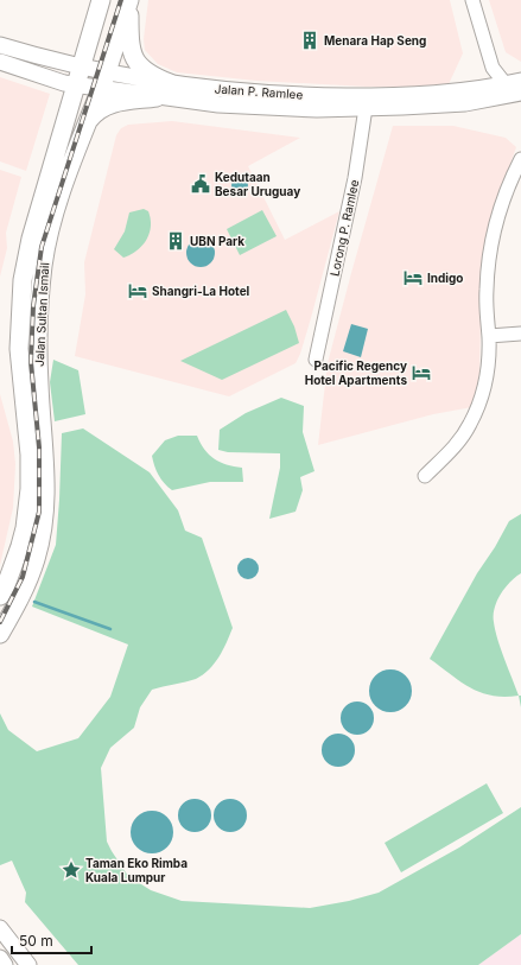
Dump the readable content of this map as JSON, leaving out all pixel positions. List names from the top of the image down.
{
  "streets": {
    "main road": ["Jalan Sultan Ismail"],
    "street": ["Jalan P. Ramlee", "Lorong P. Ramlee"]
  },
  "crossings": [
    ["Jalan P. Ramlee", "Lorong P. Ramlee"],
    ["Jalan P. Ramlee", "Jalan Sultan Ismail"]
  ],
  "places": {
    "building": ["Menara Hap Seng", "UBN Park"],
    "public building": ["Kedutaan Besar Uruguay"],
    "hotel": ["Indigo", "Shangri-La Hotel", "Pacific Regency Hotel Apartments"],
    "place": ["Taman Eko Rimba Kuala Lumpur"]
  },
  "scale_bar": "50 m"
}
